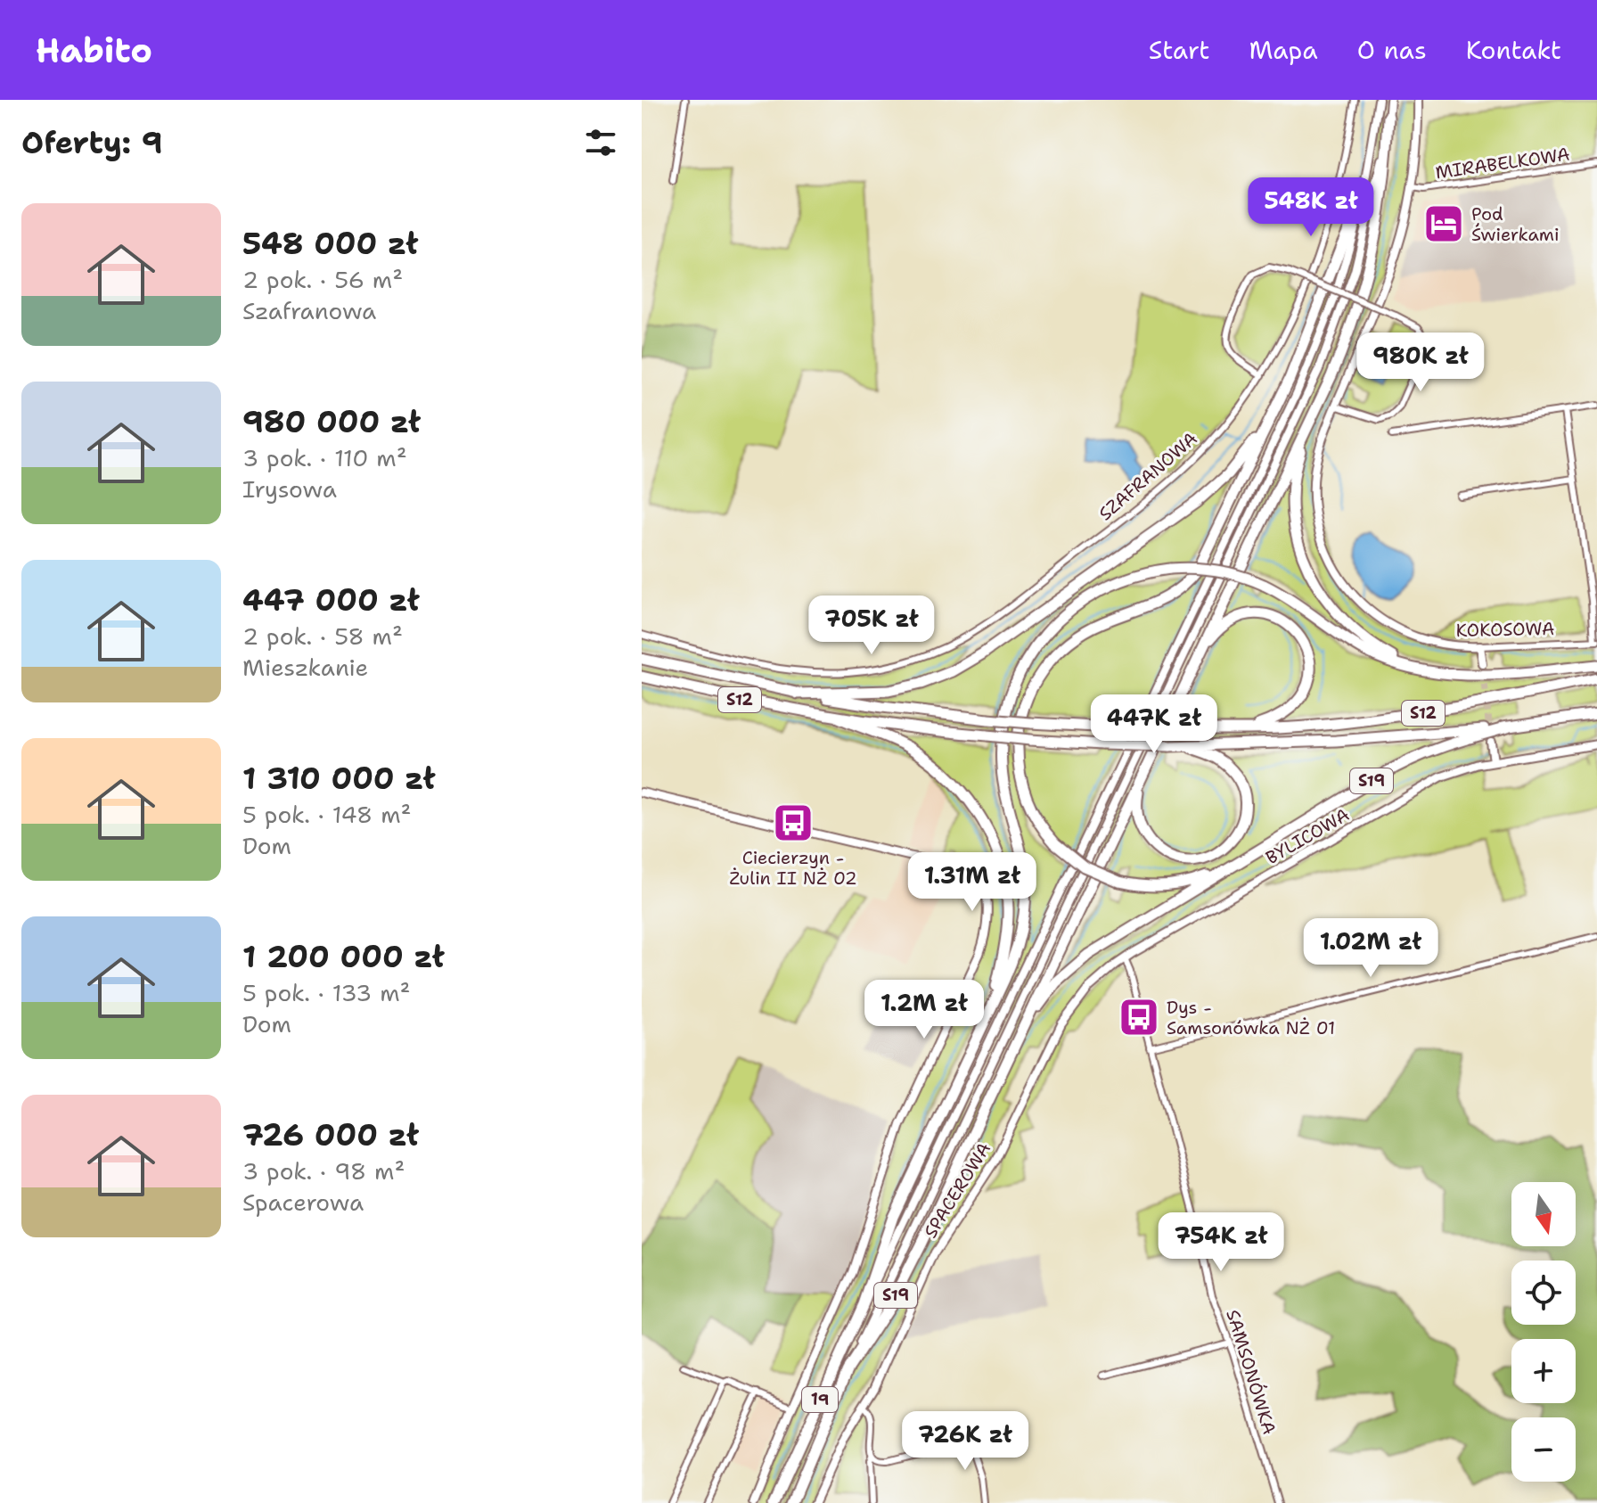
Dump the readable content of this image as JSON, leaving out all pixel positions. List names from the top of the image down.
{
  "streets": {
    "highway": ["S12", "S19", "19"],
    "street": [
      "MIRABELKOWA",
      "SZAFRANOWA",
      "KOKOSOWA",
      "BYLICOWA",
      "SPACEROWA",
      "SAMSONÓWKA"
    ]
  },
  "crossings": [
    ["MIRABELKOWA", "KOKOSOWA"],
    ["S12", "S19"],
    ["S19", "19"],
    ["BYLICOWA", "SPACEROWA"],
    ["BYLICOWA", "SAMSONÓWKA"],
    ["SPACEROWA", "SAMSONÓWKA"]
  ],
  "places": {
    "hotel": ["Pod Świerkami"],
    "bus stop": ["Ciecierzyn - Żulin II NŻ 02", "Dys - Samsonówka NŻ 01"]
  },
  "north": "bottom",
  "page": {
    "header": "Habito",
    "nav": [
      "Start",
      "Mapa",
      "O nas",
      "Kontakt"
    ],
    "heading": "Oferty: 9",
    "price": [
      "548K zł",
      "980K zł",
      "705K zł",
      "447K zł",
      "1.31M zł",
      "1.02M zł",
      "1.2M zł",
      "754K zł",
      "726K zł"
    ],
    "list": [
      {
        "name": "548 000 zł",
        "note": "2 pok. · 56 m² · Szafranowa"
      },
      {
        "name": "980 000 zł",
        "note": "3 pok. · 110 m² · Irysowa"
      },
      {
        "name": "447 000 zł",
        "note": "2 pok. · 58 m² · Mieszkanie"
      },
      {
        "name": "1 310 000 zł",
        "note": "5 pok. · 148 m² · Dom"
      },
      {
        "name": "1 200 000 zł",
        "note": "5 pok. · 133 m² · Dom"
      },
      {
        "name": "726 000 zł",
        "note": "3 pok. · 98 m² · Spacerowa"
      }
    ],
    "map_buttons": ["+", "−"]
  }
}
